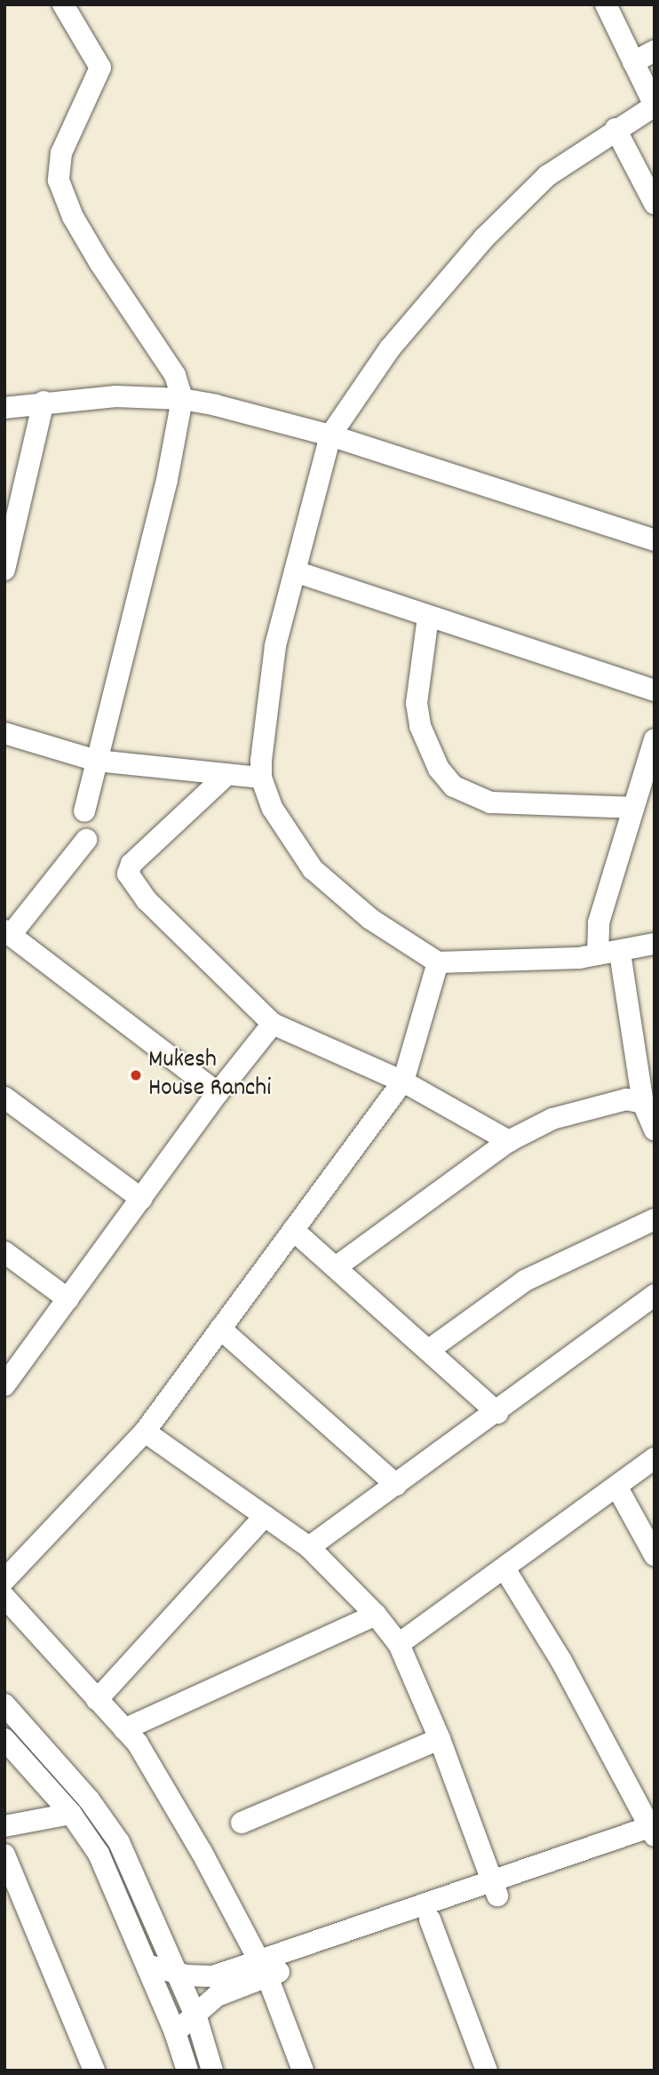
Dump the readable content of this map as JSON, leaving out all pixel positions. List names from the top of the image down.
{
  "places": ["Mukesh House Ranchi"]
}
